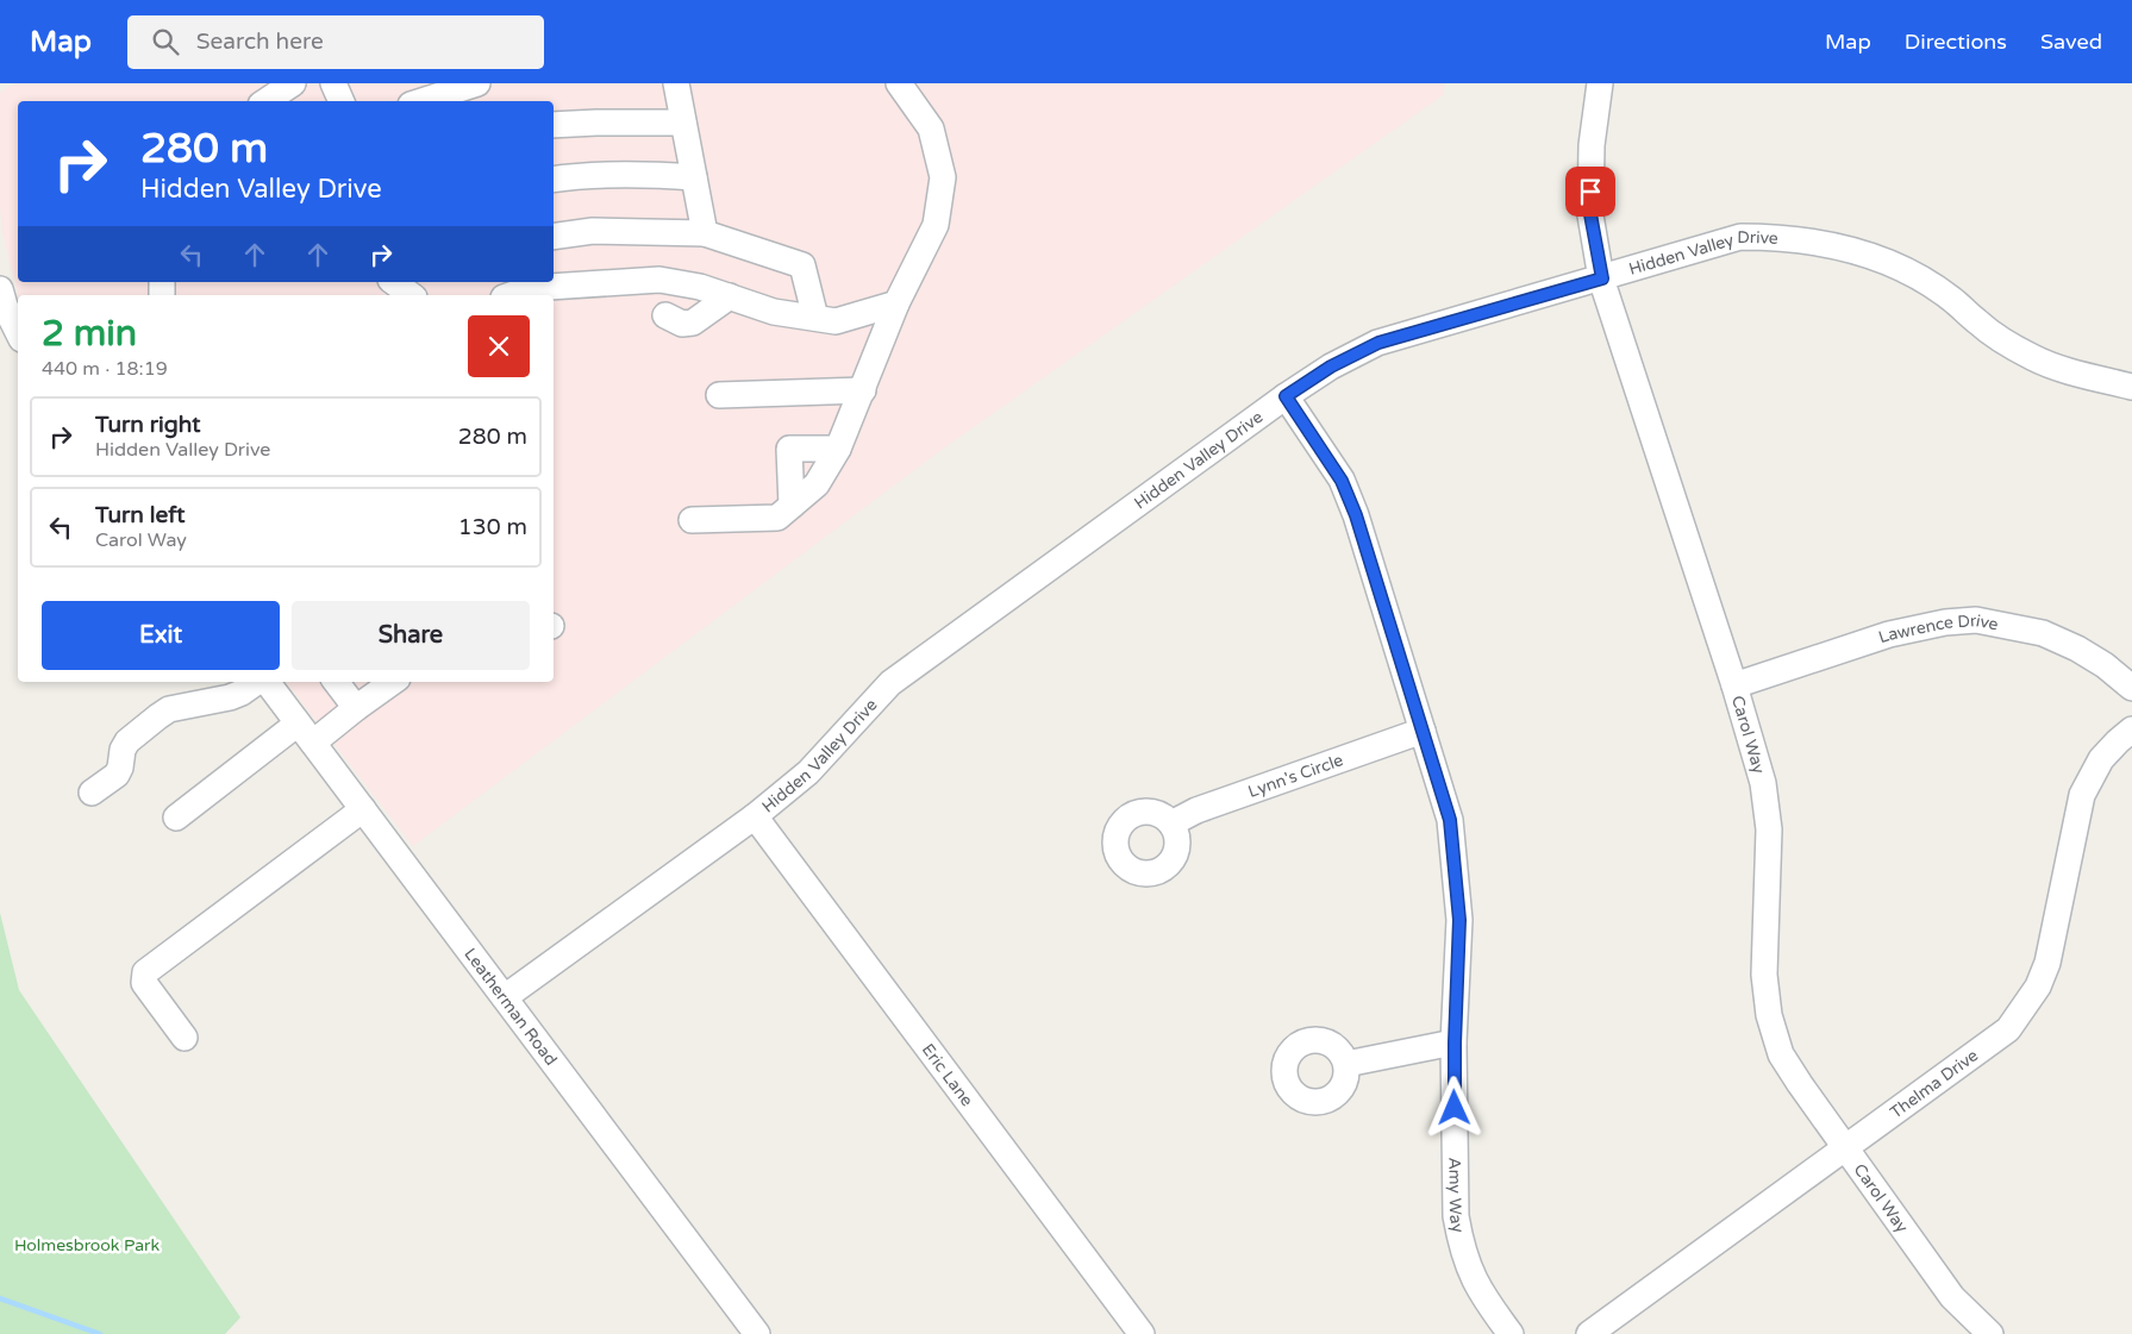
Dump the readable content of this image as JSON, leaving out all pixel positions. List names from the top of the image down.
{
  "streets": {
    "street": [
      "Hidden Valley Drive",
      "Lawrence Drive",
      "Carol Way",
      "Lynn's Circle",
      "Leatherman Road",
      "Eric Lane",
      "Thelma Drive",
      "Amy Way"
    ]
  },
  "crossings": [
    ["Hidden Valley Drive", "Carol Way"],
    ["Hidden Valley Drive", "Leatherman Road"],
    ["Hidden Valley Drive", "Eric Lane"],
    ["Hidden Valley Drive", "Amy Way"],
    ["Lawrence Drive", "Carol Way"],
    ["Carol Way", "Thelma Drive"],
    ["Lynn's Circle", "Amy Way"]
  ],
  "parks": ["Holmesbrook Park"],
  "page": {
    "header": "Map",
    "search": "Search here",
    "nav": ["Map", "Directions", "Saved"],
    "turn": ["280 m", "Hidden Valley Drive"],
    "heading": ["2 min", "440 m · 18:19"],
    "list": [
      {
        "name": "Turn right",
        "note": "Hidden Valley Drive",
        "value": "280 m"
      },
      {
        "name": "Turn left",
        "note": "Carol Way",
        "value": "130 m"
      }
    ],
    "buttons": ["Exit", "Share"]
  }
}
